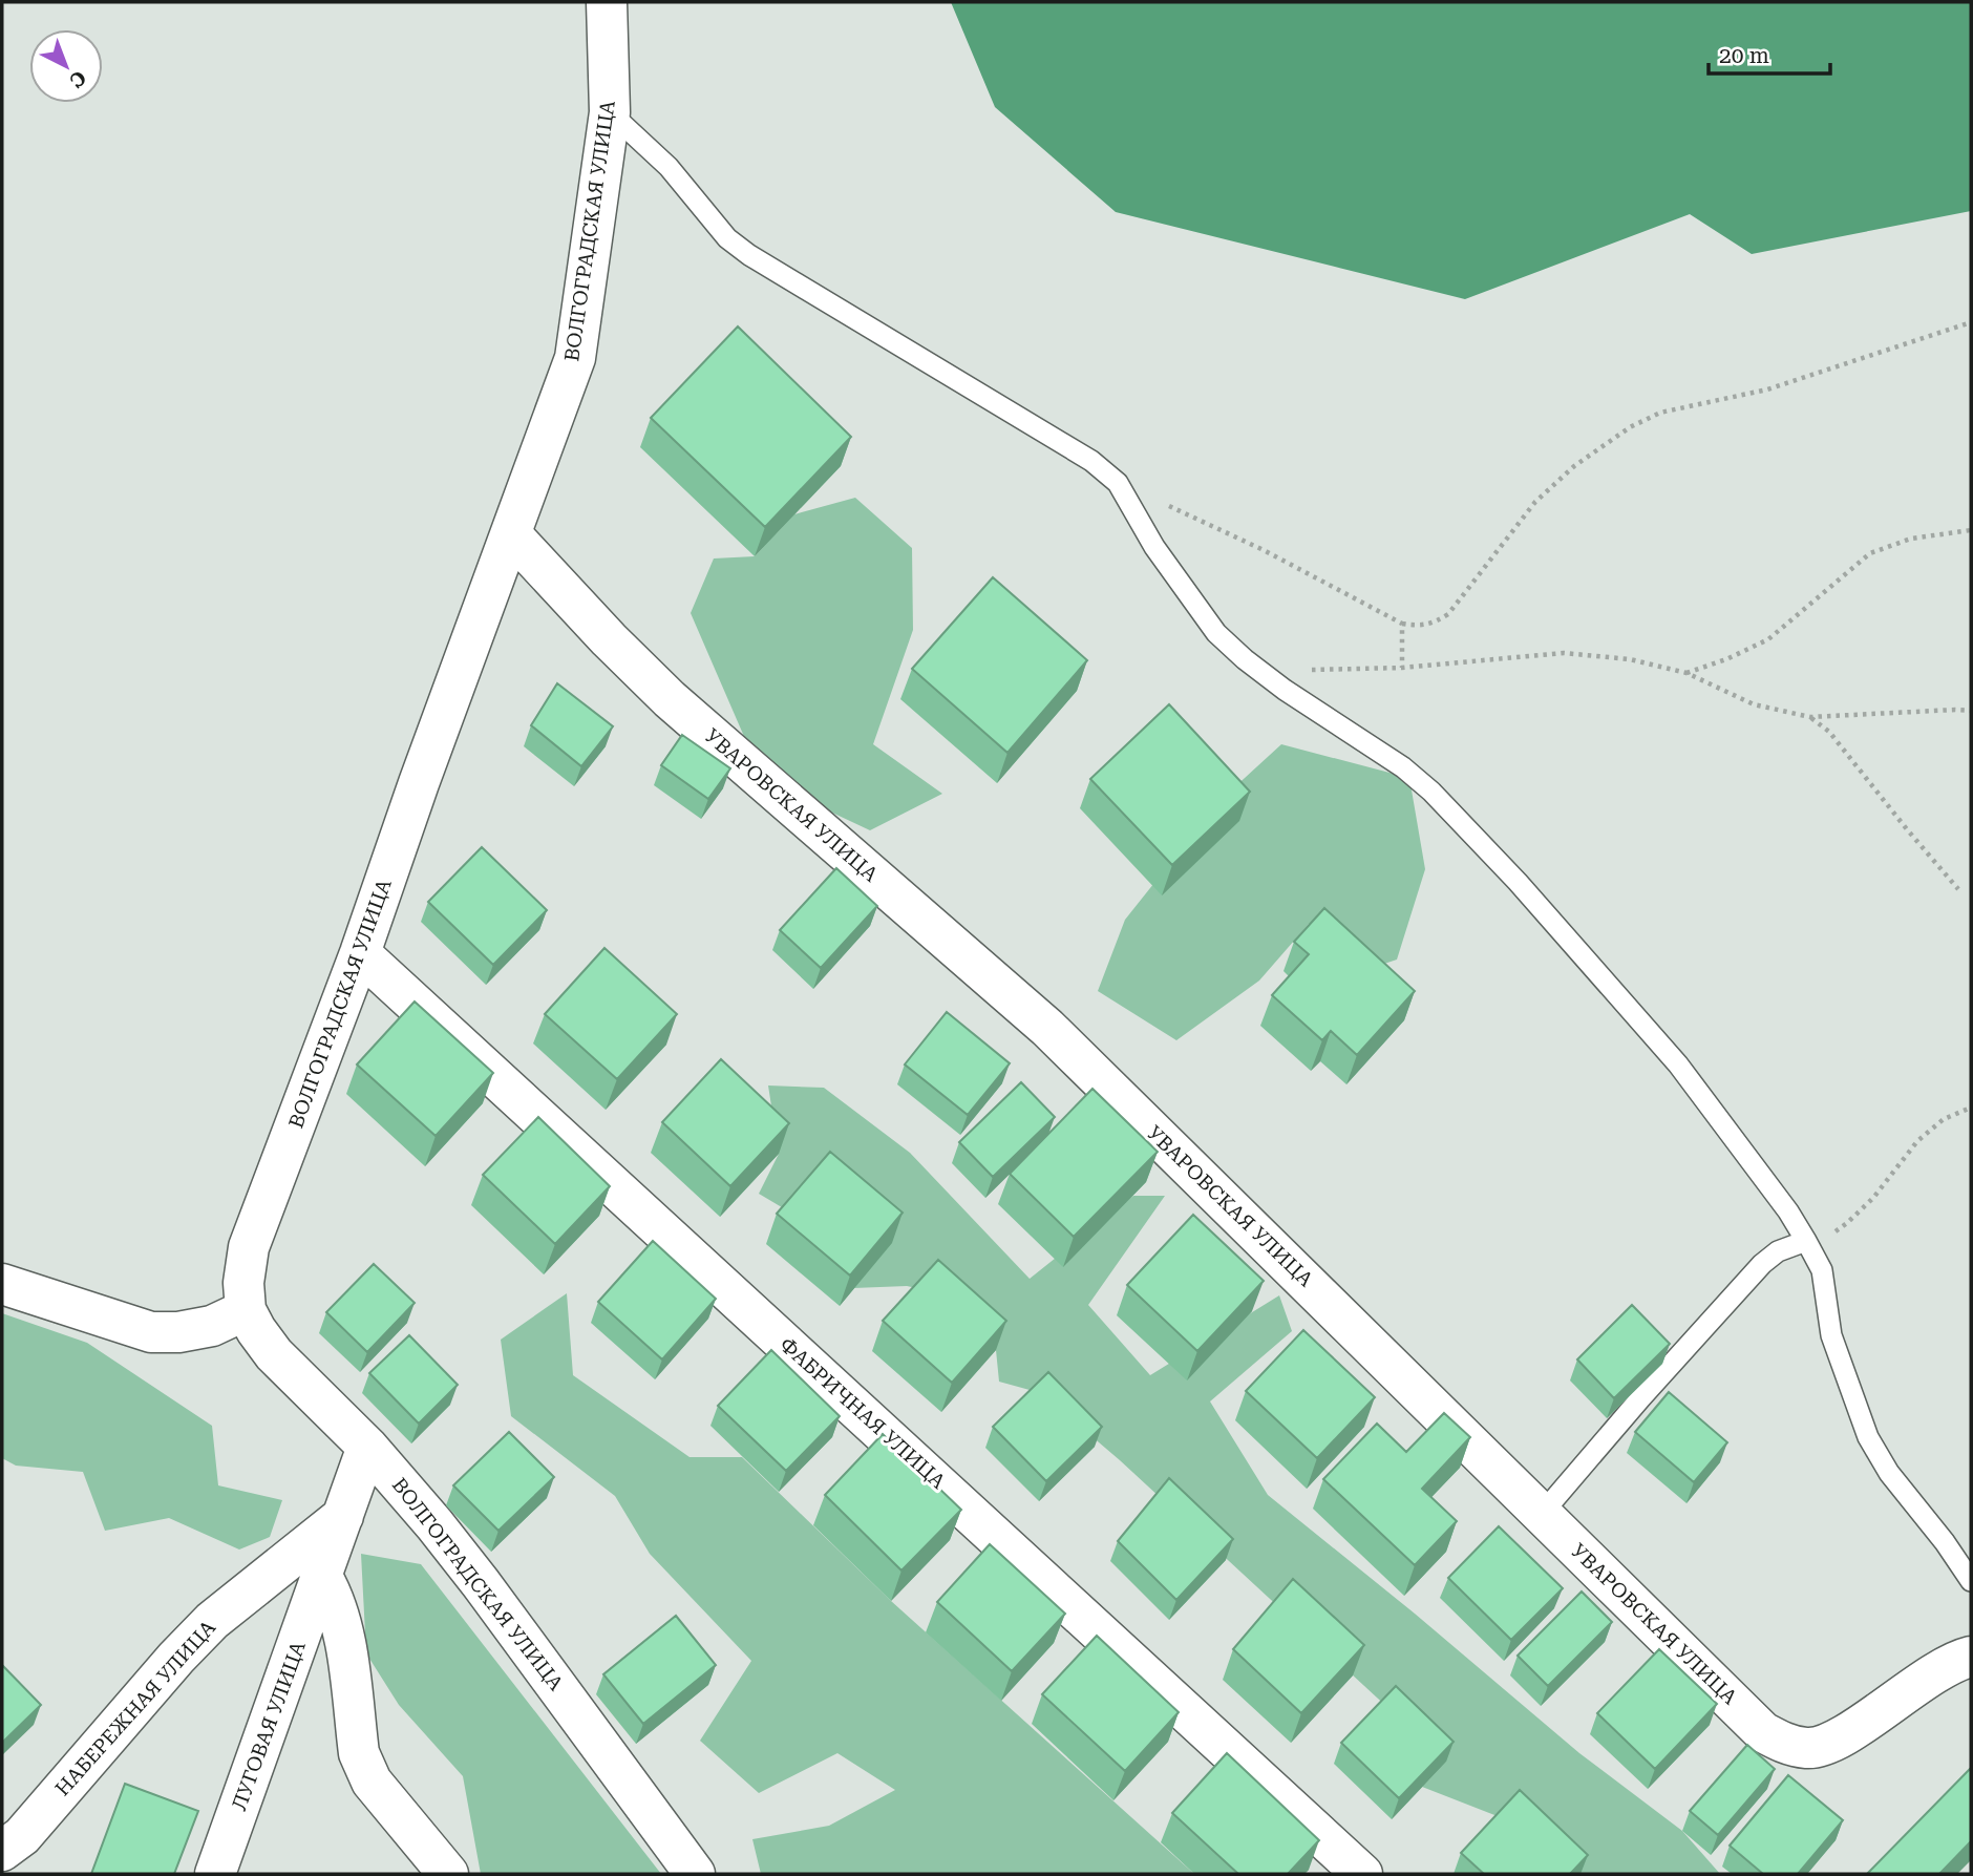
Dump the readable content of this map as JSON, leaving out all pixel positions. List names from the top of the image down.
{
  "streets": {
    "street": [
      "ВОЛГОГРАДСКАЯ УЛИЦА",
      "УВАРОВСКАЯ УЛИЦА",
      "ФАБРИЧНАЯ УЛИЦА",
      "НАБЕРЕЖНАЯ УЛИЦА",
      "ЛУГОВАЯ УЛИЦА"
    ]
  },
  "crossings": [
    ["ВОЛГОГРАДСКАЯ УЛИЦА", "УВАРОВСКАЯ УЛИЦА"],
    ["ВОЛГОГРАДСКАЯ УЛИЦА", "ФАБРИЧНАЯ УЛИЦА"],
    ["ВОЛГОГРАДСКАЯ УЛИЦА", "ЛУГОВАЯ УЛИЦА"],
    ["НАБЕРЕЖНАЯ УЛИЦА", "ЛУГОВАЯ УЛИЦА"]
  ],
  "scale_bar": "20 m",
  "north": "bottom right"
}
